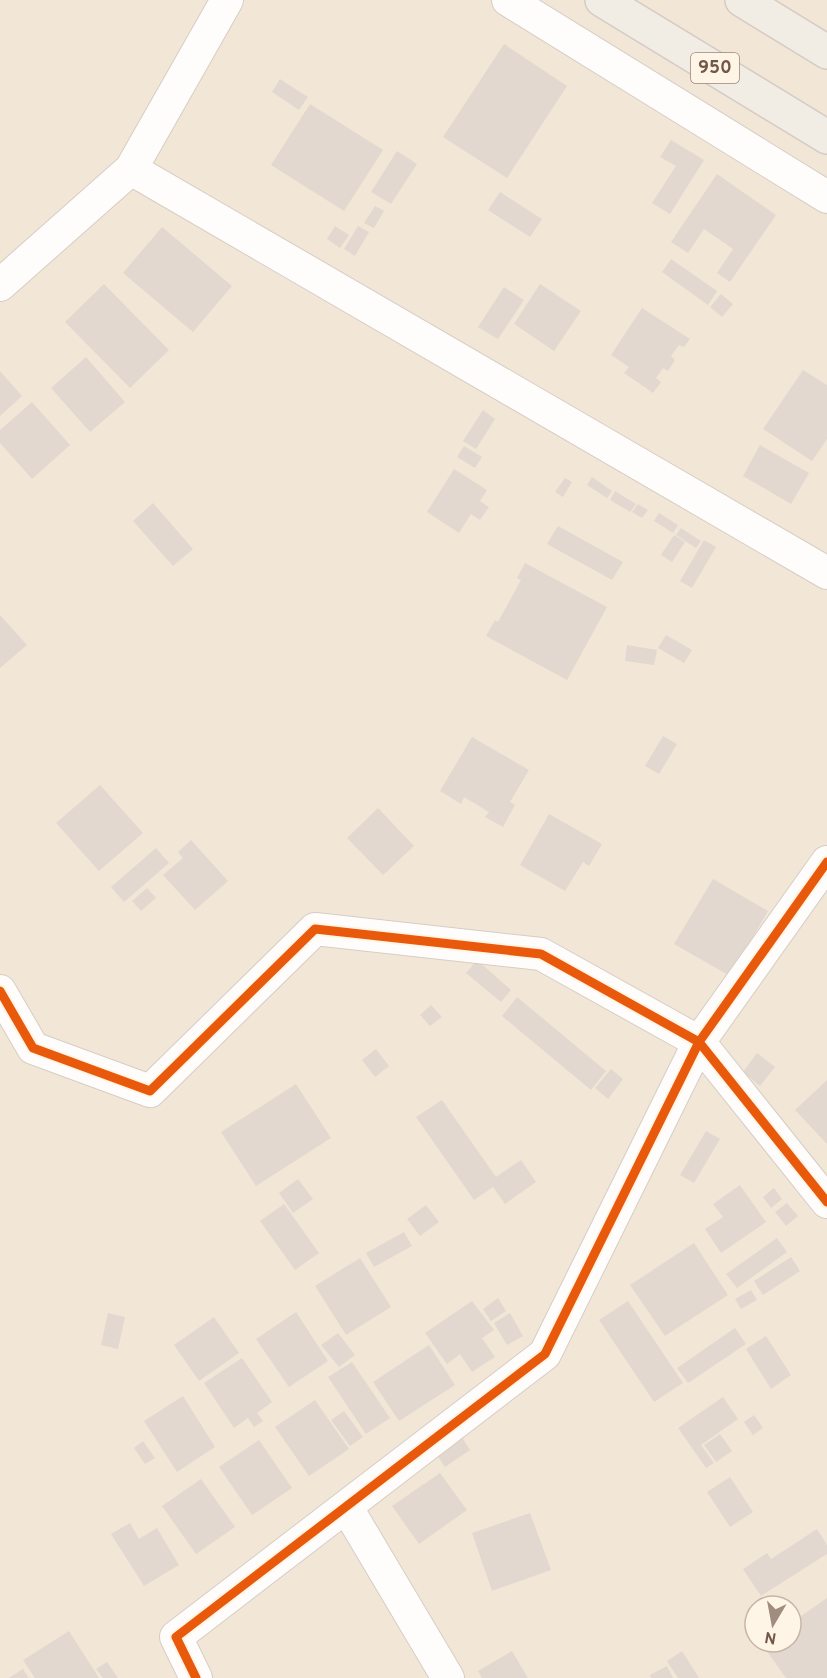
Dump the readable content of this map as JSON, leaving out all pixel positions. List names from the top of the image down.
{
  "streets": {
    "main road": ["950"]
  },
  "north": "bottom"
}
